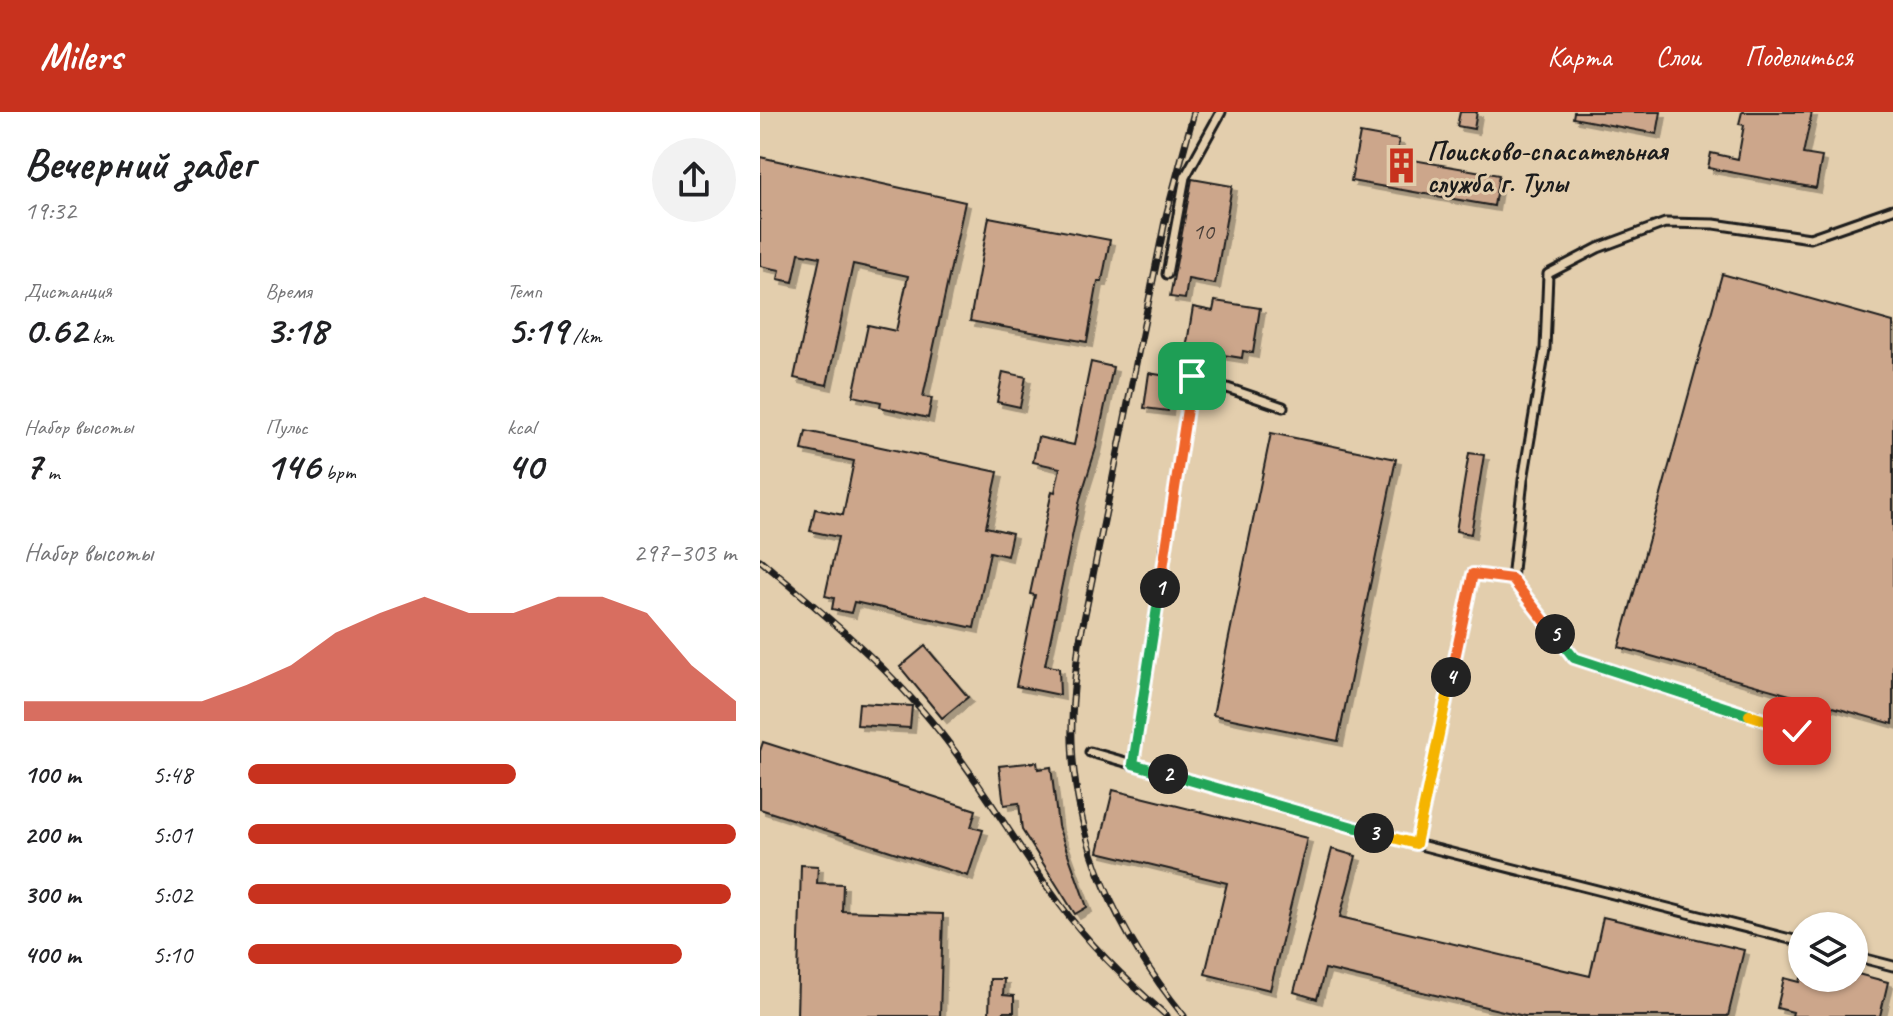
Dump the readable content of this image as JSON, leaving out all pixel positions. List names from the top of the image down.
{
  "places": {
    "building": ["Поисково-спасательная служба г. Тулы"]
  },
  "house_numbers": ["10"],
  "page": {
    "header": "Milers",
    "nav": ["Карта", "Слои", "Поделиться"],
    "heading": ["Вечерний забег", "19:32"],
    "stats": [
      ["Дистанция", "0.62 km"],
      ["Время", "3:18"],
      ["Темп", "5:19 /km"],
      ["Набор высоты", "7 m"],
      ["Пульс", "146 bpm"],
      ["kcal", "40"]
    ],
    "chart": ["Набор высоты", "297–303 m"],
    "pins": [
      "1",
      "5",
      "4",
      "2",
      "3"
    ],
    "list": [
      {
        "name": "100 m",
        "note": "5:48"
      },
      {
        "name": "200 m",
        "note": "5:01"
      },
      {
        "name": "300 m",
        "note": "5:02"
      },
      {
        "name": "400 m",
        "note": "5:10"
      }
    ]
  }
}
